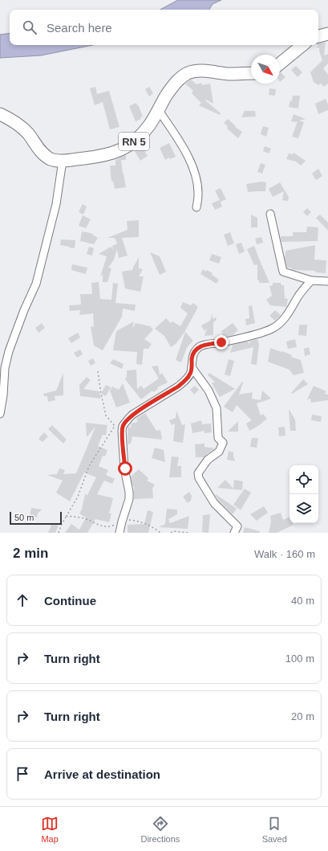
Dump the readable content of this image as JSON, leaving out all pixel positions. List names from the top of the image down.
{
  "streets": {
    "main road": ["RN 5"]
  },
  "scale_bar": "50 m",
  "north": "bottom right",
  "page": {
    "search": "Search here",
    "scale": "50 m",
    "heading": ["2 min", "Walk · 160 m"],
    "list": [
      ["Continue", "40 m"],
      ["Turn right", "100 m"],
      ["Turn right", "20 m"],
      "Arrive at destination"
    ],
    "nav": ["Map", "Directions", "Saved"]
  }
}
